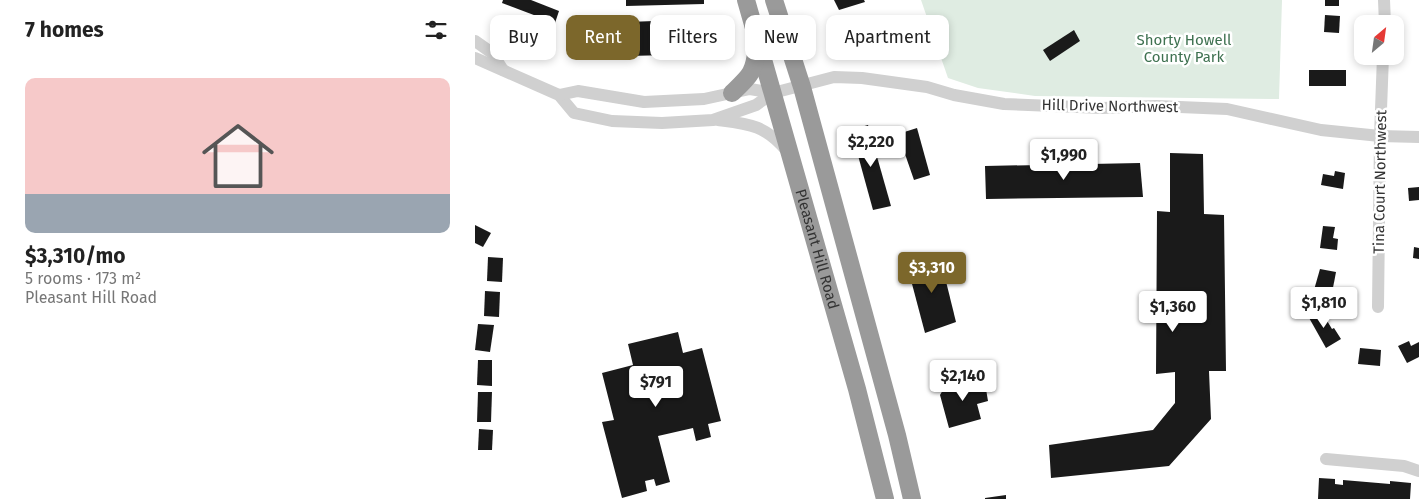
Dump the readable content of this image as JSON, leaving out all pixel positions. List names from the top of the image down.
{
  "streets": {
    "highway": ["Pleasant Hill Road"],
    "street": ["Hill Drive Northwest", "Tina Court Northwest"]
  },
  "crossings": [
    ["Hill Drive Northwest", "Tina Court Northwest"],
    ["Hill Drive Northwest", "Pleasant Hill Road"]
  ],
  "parks": ["Shorty Howell County Park"],
  "north": "top right",
  "page": {
    "heading": "7 homes",
    "chip": [
      "Buy",
      "Rent",
      "Filters",
      "New",
      "Apartment"
    ],
    "list": [
      {
        "name": "$3,310/mo",
        "note": "5 rooms · 173 m² · Pleasant Hill Road"
      }
    ],
    "price": [
      "$2,220",
      "$1,990",
      "$3,310",
      "$1,810",
      "$1,360",
      "$2,140",
      "$791"
    ]
  }
}
